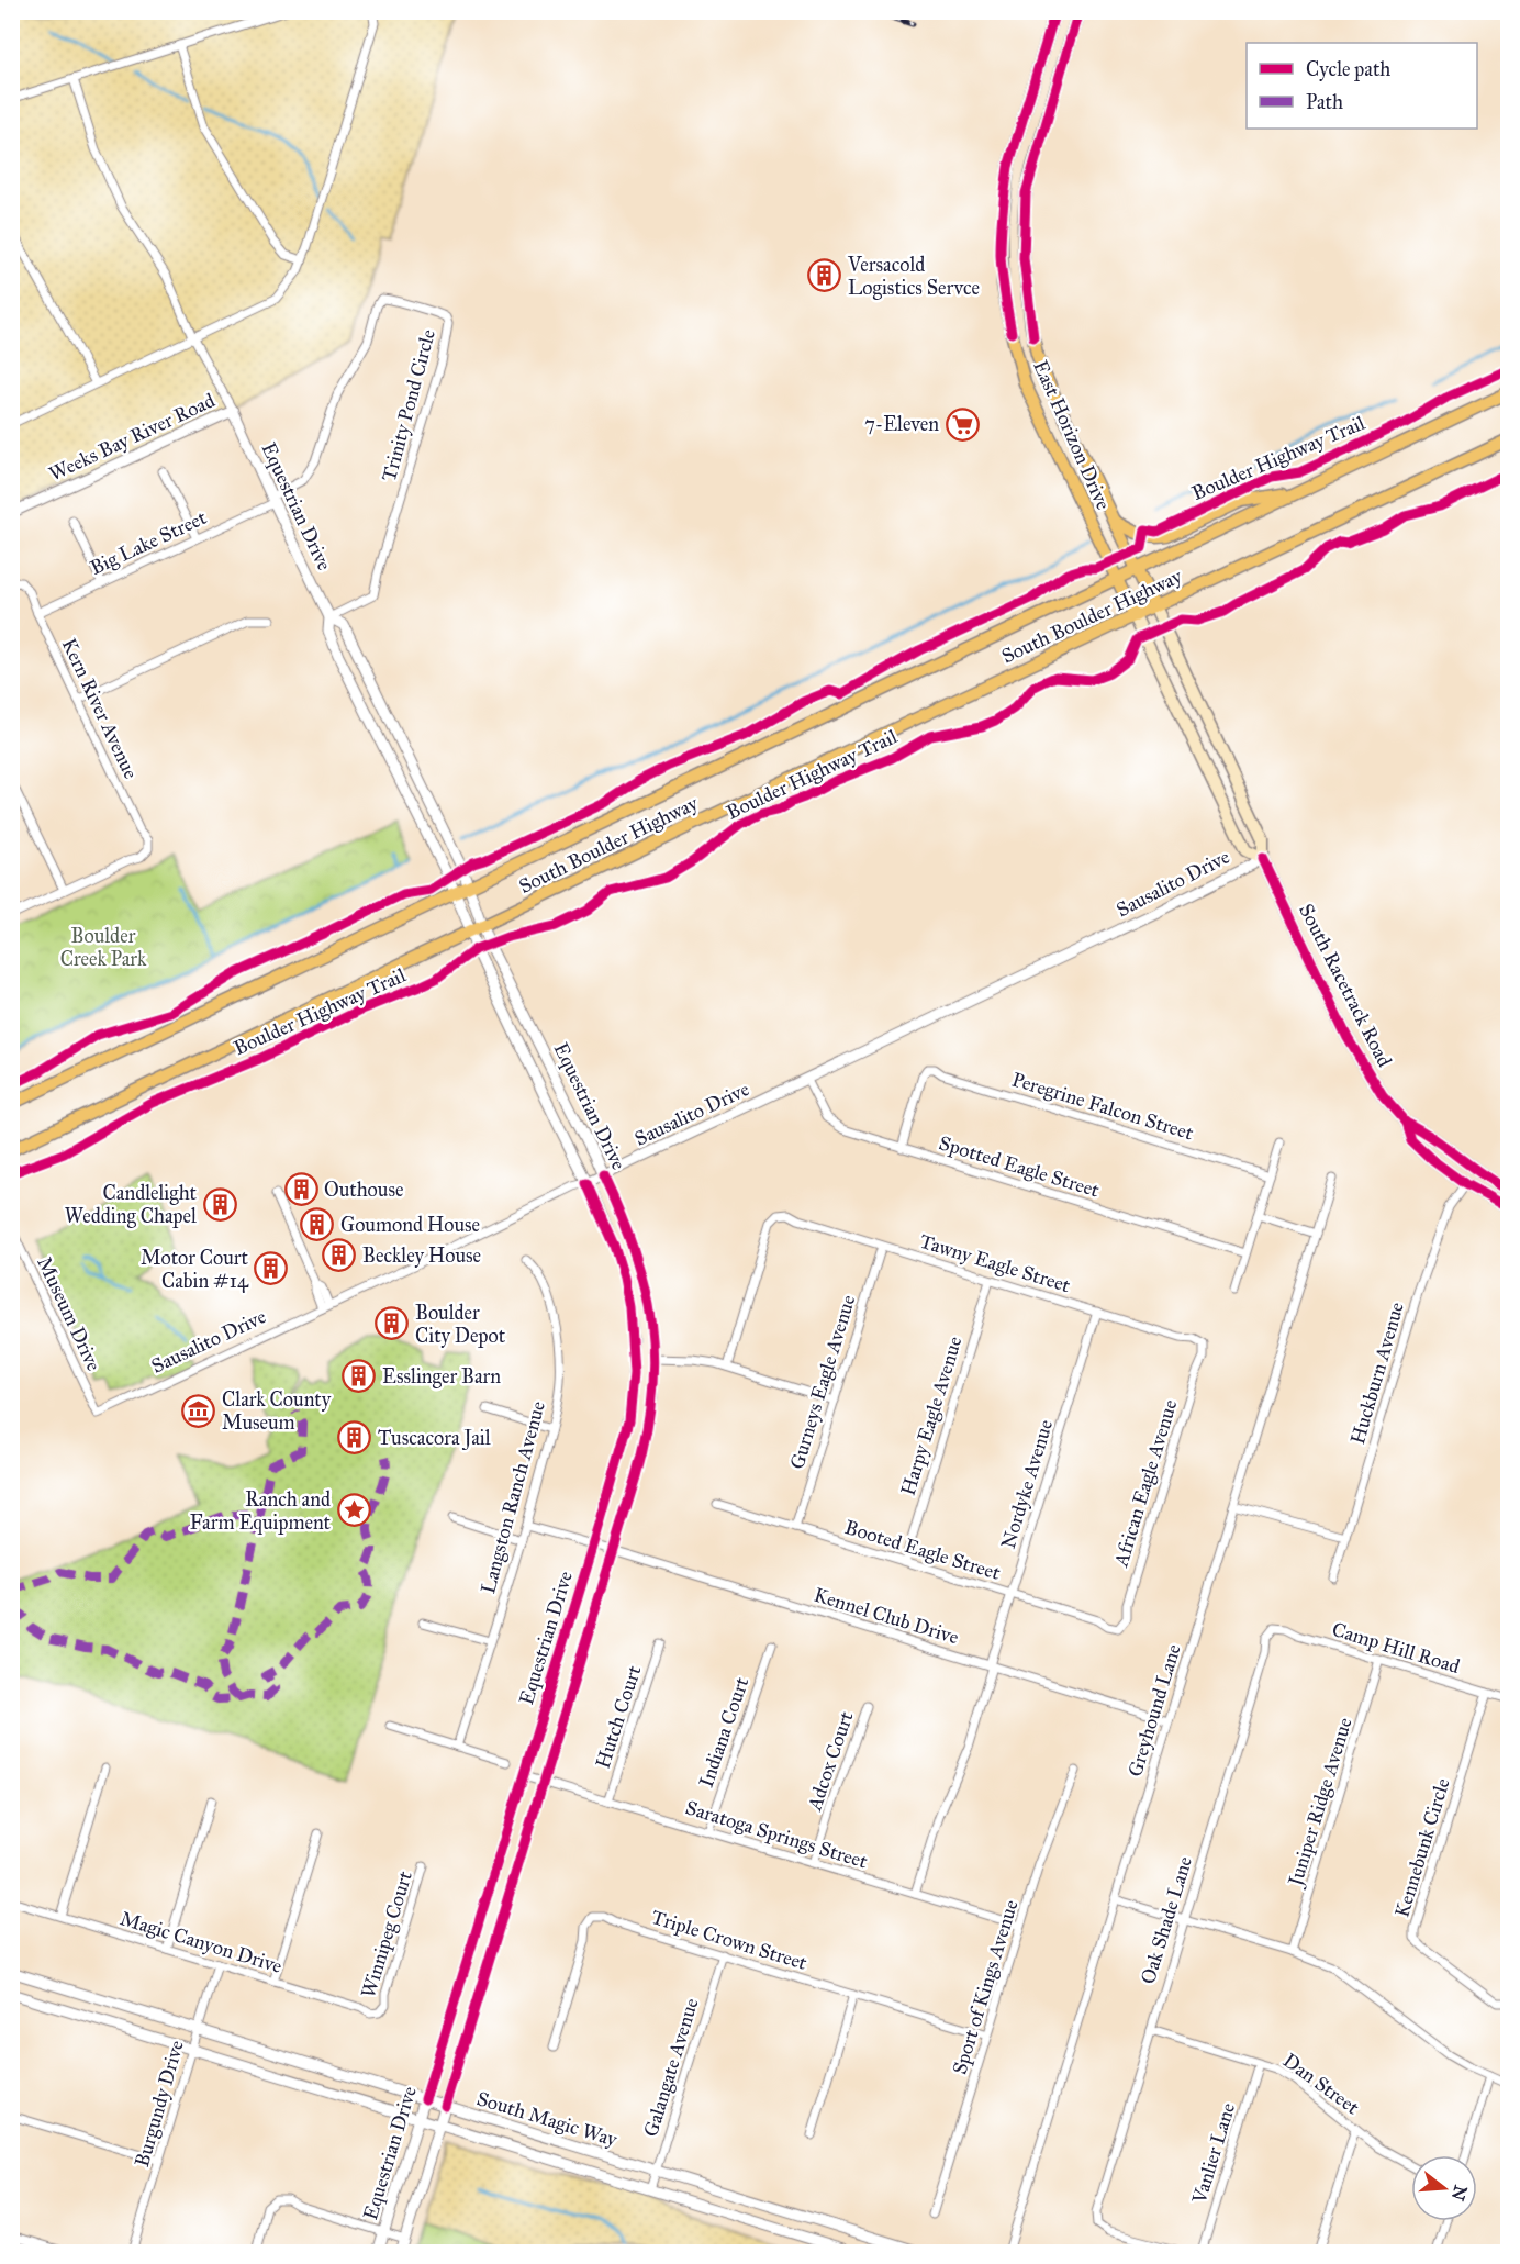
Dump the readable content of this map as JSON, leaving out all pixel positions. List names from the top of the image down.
{
  "streets": {
    "main road": ["East Horizon Drive", "South Boulder Highway", "South Racetrack Road"],
    "street": [
      "Trinity Pond Circle",
      "Weeks Bay River Road",
      "Equestrian Drive",
      "Big Lake Street",
      "Kern River Avenue",
      "Sausalito Drive",
      "Peregrine Falcon Street",
      "Spotted Eagle Street",
      "Tawny Eagle Street",
      "Museum Drive",
      "Huckburn Avenue",
      "Gurneys Eagle Avenue",
      "Harpy Eagle Avenue",
      "African Eagle Avenue",
      "Nordyke Avenue",
      "Langston Ranch Avenue",
      "Booted Eagle Street",
      "Kennel Club Drive",
      "Camp Hill Road",
      "Greyhound Lane",
      "Hutch Court",
      "Indiana Court",
      "Adcox Court",
      "Juniper Ridge Avenue",
      "Saratoga Springs Street",
      "Kennebunk Circle",
      "Oak Shade Lane",
      "Winnipeg Court",
      "Triple Crown Street",
      "Magic Canyon Drive",
      "Sport of Kings Avenue",
      "Galangate Avenue",
      "Dan Street",
      "Burgundy Drive",
      "South Magic Way",
      "Vanlier Lane"
    ],
    "cycle path": ["Boulder Highway Trail"]
  },
  "crossings": [
    ["Trinity Pond Circle", "Equestrian Drive"],
    ["Trinity Pond Circle", "Big Lake Street"],
    ["East Horizon Drive", "South Boulder Highway"],
    ["East Horizon Drive", "South Racetrack Road"],
    ["Weeks Bay River Road", "Equestrian Drive"],
    ["Equestrian Drive", "Big Lake Street"],
    ["Equestrian Drive", "South Boulder Highway"],
    ["Equestrian Drive", "Sausalito Drive"],
    ["Equestrian Drive", "Kennel Club Drive"],
    ["Equestrian Drive", "Saratoga Springs Street"],
    ["Equestrian Drive", "South Magic Way"],
    ["Big Lake Street", "Kern River Avenue"],
    ["South Boulder Highway", "South Racetrack Road"],
    ["Sausalito Drive", "South Racetrack Road"],
    ["Sausalito Drive", "Spotted Eagle Street"],
    ["Sausalito Drive", "Museum Drive"],
    ["South Racetrack Road", "Huckburn Avenue"],
    ["Peregrine Falcon Street", "Spotted Eagle Street"],
    ["Tawny Eagle Street", "Gurneys Eagle Avenue"],
    ["Tawny Eagle Street", "Harpy Eagle Avenue"],
    ["Tawny Eagle Street", "African Eagle Avenue"],
    ["Tawny Eagle Street", "Nordyke Avenue"],
    ["Gurneys Eagle Avenue", "Booted Eagle Street"],
    ["Harpy Eagle Avenue", "Booted Eagle Street"],
    ["African Eagle Avenue", "Booted Eagle Street"],
    ["Nordyke Avenue", "Booted Eagle Street"],
    ["Nordyke Avenue", "Kennel Club Drive"],
    ["Nordyke Avenue", "Saratoga Springs Street"],
    ["Langston Ranch Avenue", "Kennel Club Drive"],
    ["Kennel Club Drive", "Greyhound Lane"],
    ["Camp Hill Road", "Juniper Ridge Avenue"],
    ["Camp Hill Road", "Kennebunk Circle"],
    ["Camp Hill Road", "Oak Shade Lane"],
    ["Hutch Court", "Saratoga Springs Street"],
    ["Indiana Court", "Saratoga Springs Street"],
    ["Adcox Court", "Saratoga Springs Street"],
    ["Saratoga Springs Street", "Sport of Kings Avenue"],
    ["Oak Shade Lane", "Dan Street"],
    ["Winnipeg Court", "Magic Canyon Drive"],
    ["Triple Crown Street", "Sport of Kings Avenue"],
    ["Triple Crown Street", "Galangate Avenue"],
    ["Magic Canyon Drive", "Burgundy Drive"],
    ["Galangate Avenue", "South Magic Way"],
    ["Dan Street", "Vanlier Lane"],
    ["Burgundy Drive", "South Magic Way"]
  ],
  "parks": ["Boulder Creek Park"],
  "places": {
    "building": [
      "Versacold Logistics Servce",
      "Outhouse",
      "Candlelight Wedding Chapel",
      "Goumond House",
      "Beckley House",
      "Motor Court Cabin #14",
      "Boulder City Depot",
      "Esslinger Barn",
      "Tuscacora Jail"
    ],
    "supermarket": ["7-Eleven"],
    "museum": ["Clark County Museum"],
    "place": ["Ranch and Farm Equipment"]
  },
  "legend": ["Cycle path", "Path"],
  "north": "right"
}
